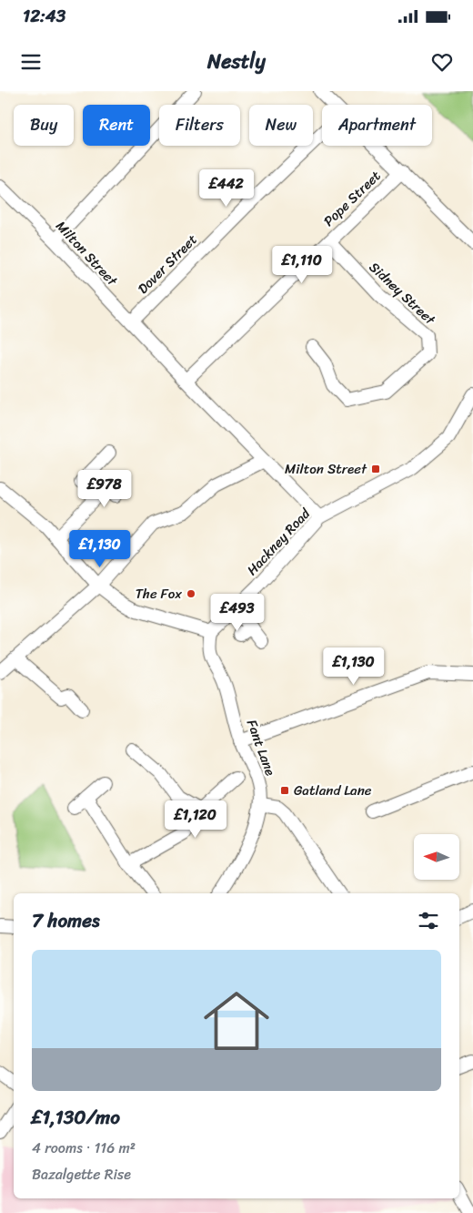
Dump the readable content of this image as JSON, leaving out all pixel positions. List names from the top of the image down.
{
  "streets": {
    "street": [
      "Pope Street",
      "Milton Street",
      "Dover Street",
      "Sidney Street",
      "Hackney Road",
      "Fant Lane"
    ]
  },
  "crossings": [
    ["Pope Street", "Milton Street"],
    ["Pope Street", "Sidney Street"],
    ["Milton Street", "Dover Street"],
    ["Milton Street", "Hackney Road"],
    ["Hackney Road", "Fant Lane"]
  ],
  "places": {
    "transit": ["Milton Street", "Gatland Lane"],
    "other": ["The Fox"]
  },
  "north": "left",
  "page": {
    "status": "12:43",
    "header": "Nestly",
    "chip": [
      "Buy",
      "Rent",
      "Filters",
      "New",
      "Apartment"
    ],
    "price": [
      "£442",
      "£1,110",
      "£978",
      "£1,130",
      "£493",
      "£1,130",
      "£1,120"
    ],
    "heading": "7 homes",
    "list": [
      {
        "name": "£1,130/mo",
        "note": "4 rooms · 116 m² · Bazalgette Rise"
      }
    ]
  }
}
